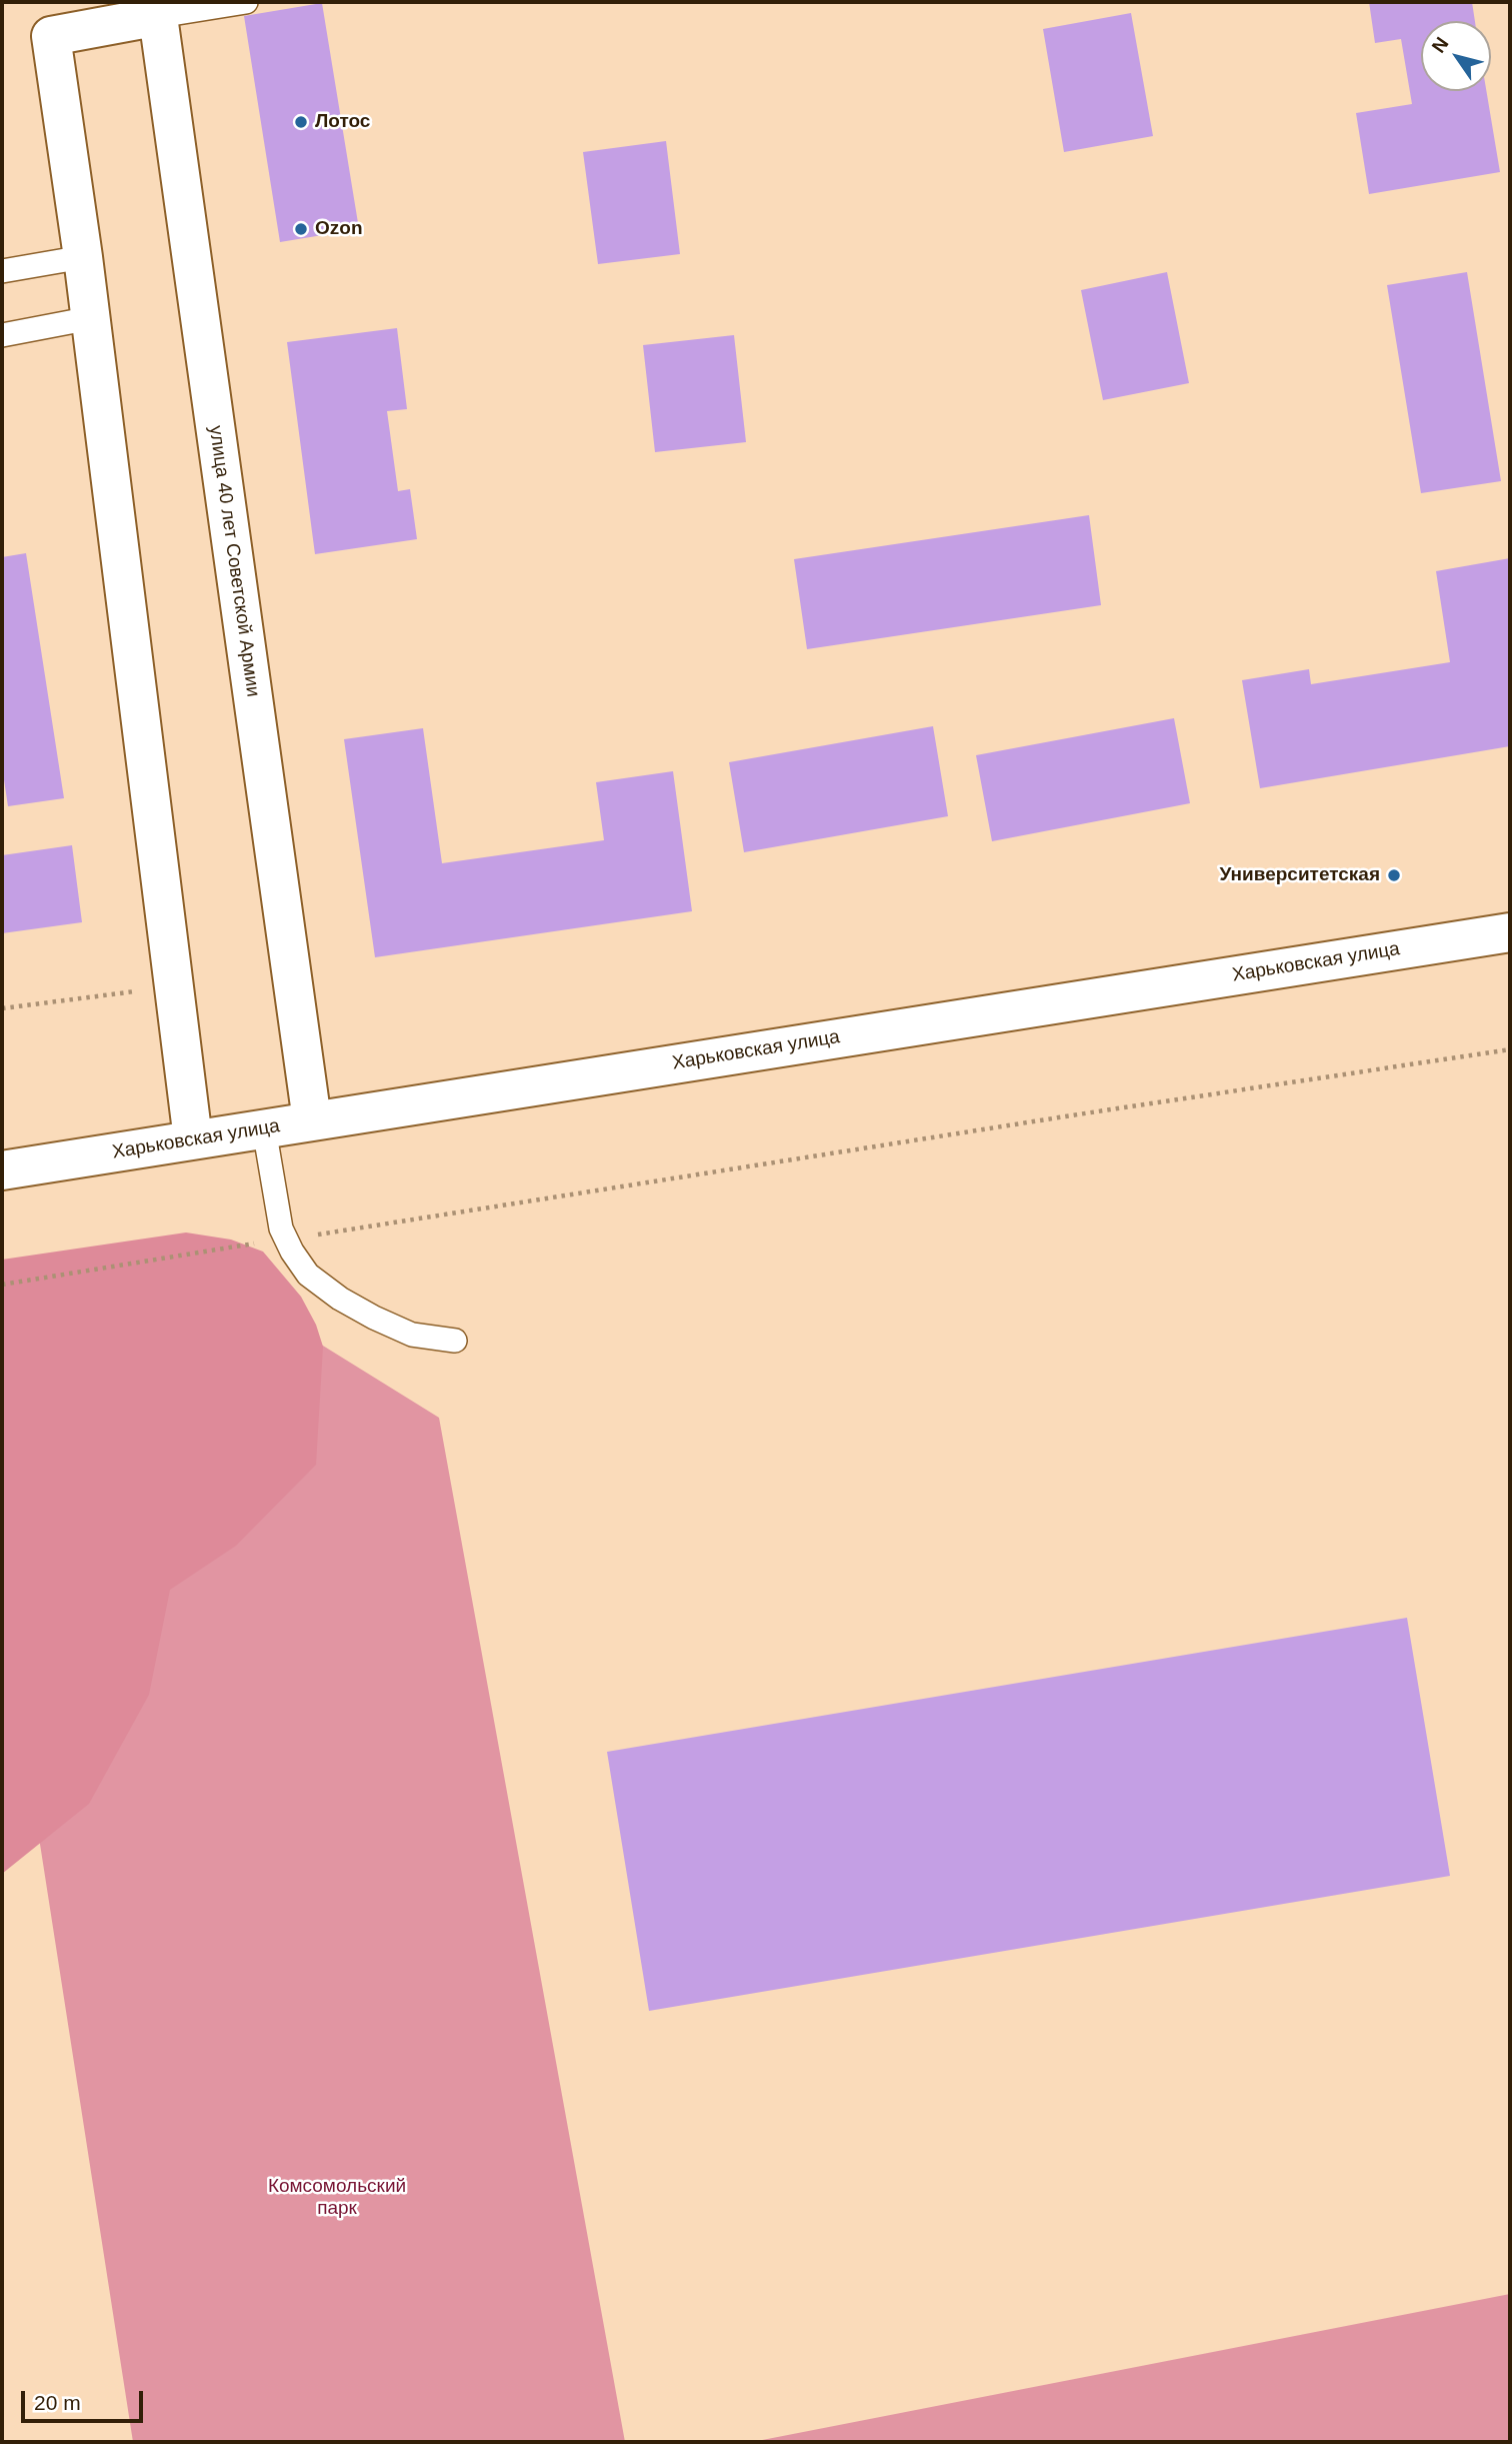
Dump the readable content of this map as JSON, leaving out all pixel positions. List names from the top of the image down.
{
  "streets": {
    "main road": ["улица 40 лет Советской Армии", "Харьковская улица"]
  },
  "crossings": [
    ["улица 40 лет Советской Армии", "Харьковская улица"]
  ],
  "parks": ["Комсомольский парк"],
  "places": ["Лотос", "Ozon", "Университетская"],
  "scale_bar": "20 m",
  "north": "top left"
}
